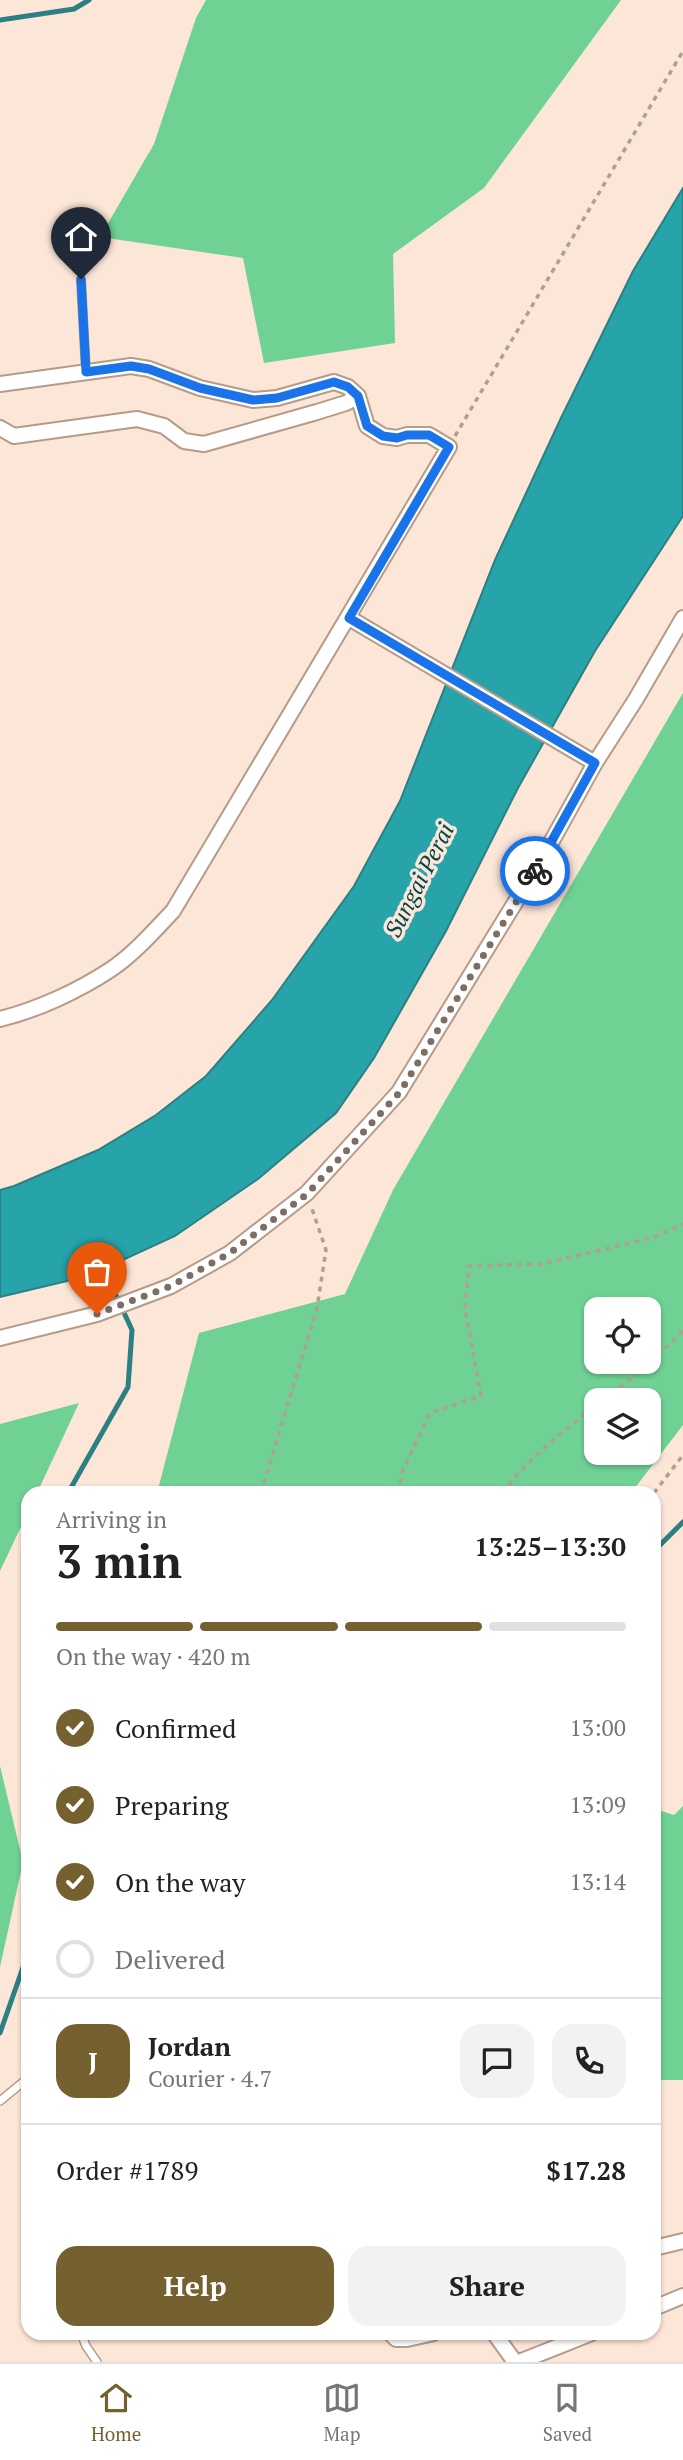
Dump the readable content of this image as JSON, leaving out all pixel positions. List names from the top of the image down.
{
  "water": ["Sungai Perai"],
  "page": {
    "heading": ["3 min", "Arriving in", "13:25–13:30"],
    "panel": [
      "Jordan",
      "Courier · 4.7",
      "Order #1789",
      "$17.28"
    ],
    "bar": "On the way · 420 m",
    "list": [
      ["Confirmed", "13:00"],
      ["Preparing", "13:09"],
      ["On the way", "13:14"],
      "Delivered"
    ],
    "round": "J",
    "buttons": ["Help", "Share"],
    "tabs": ["Home", "Map", "Saved"]
  }
}
